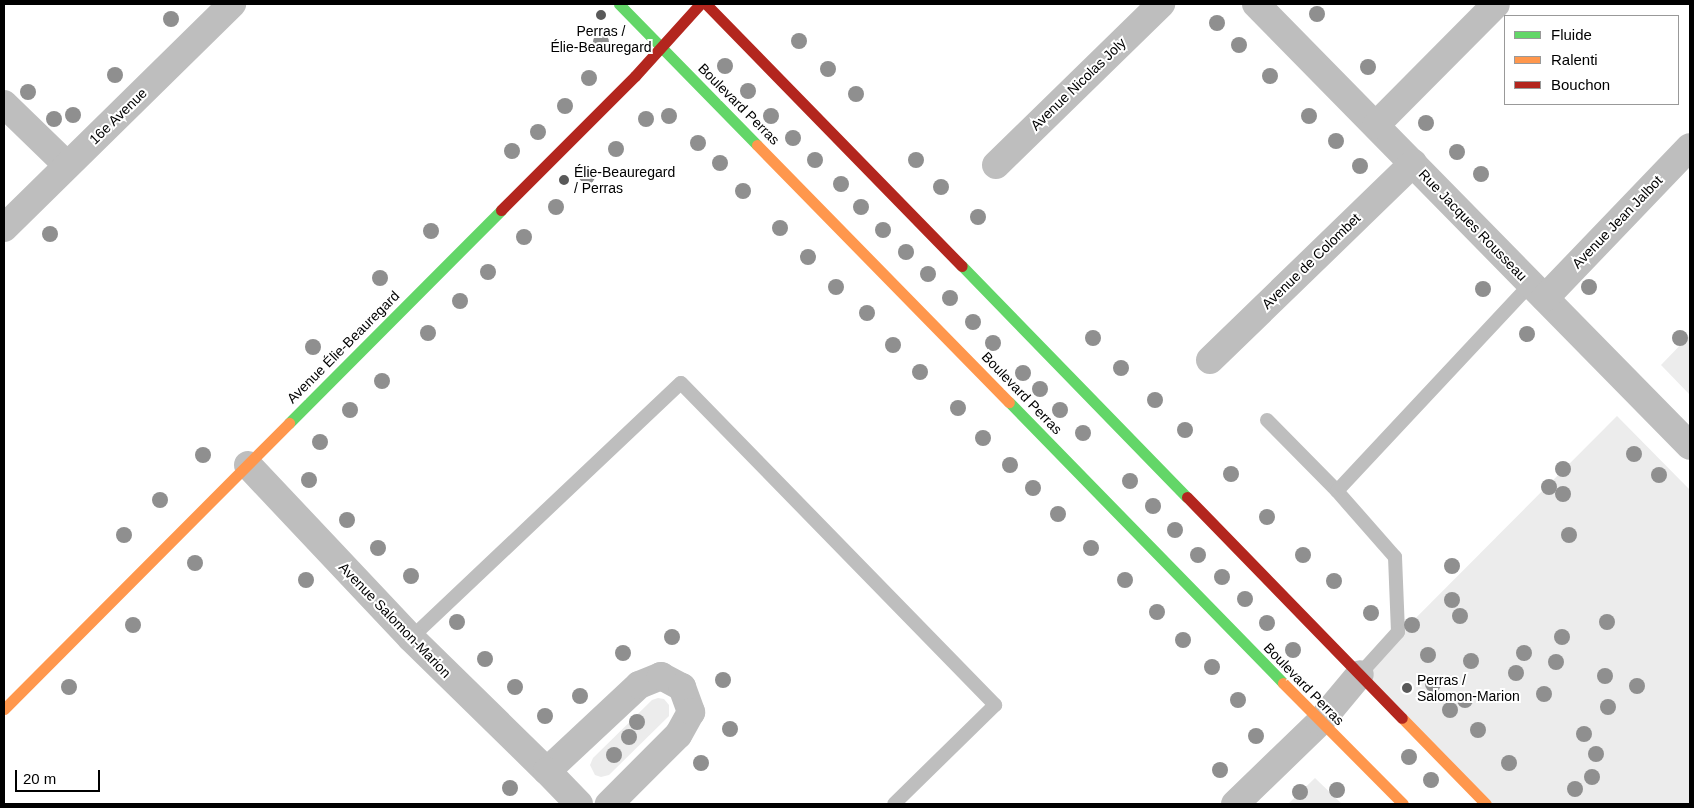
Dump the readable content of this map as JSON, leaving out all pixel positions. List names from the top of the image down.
{
  "streets": {
    "main road": ["Boulevard Perras", "Avenue Élie-Beauregard"],
    "street": [
      "Avenue Nicolas Joly",
      "16e Avenue",
      "Avenue Jean Jalbot",
      "Rue Jacques Rousseau",
      "Avenue de Colombet",
      "Avenue Salomon-Marion"
    ]
  },
  "crossings": [
    ["Boulevard Perras", "Avenue Élie-Beauregard"],
    ["Avenue Jean Jalbot", "Rue Jacques Rousseau"],
    ["Rue Jacques Rousseau", "Avenue de Colombet"],
    ["Avenue Élie-Beauregard", "Avenue Salomon-Marion"]
  ],
  "places": ["Perras / Élie-Beauregard", "Élie-Beauregard / Perras", "Perras / Salomon-Marion"],
  "legend": ["Fluide", "Ralenti", "Bouchon"],
  "scale_bar": "20 m"
}
